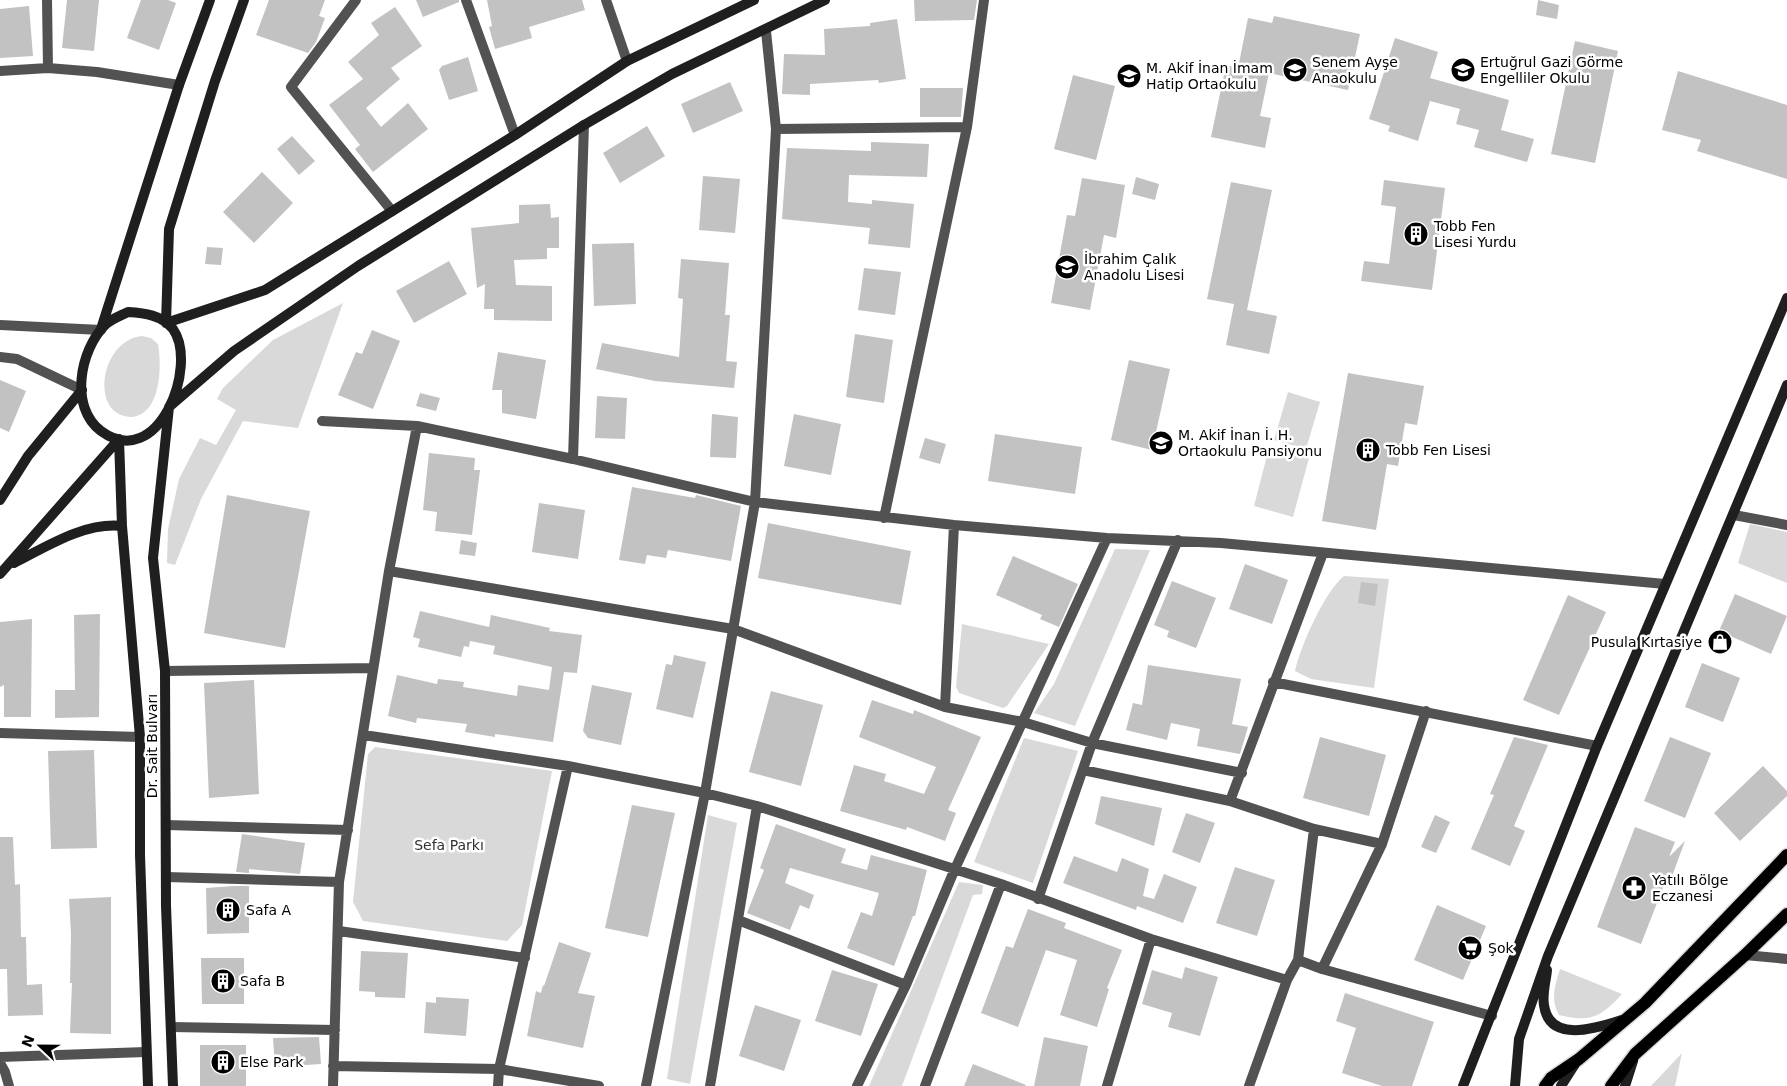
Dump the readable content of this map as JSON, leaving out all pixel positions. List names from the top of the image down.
{
  "streets": {
    "main road": ["Dr. Sait Bulvarı"]
  },
  "parks": ["Sefa Parkı"],
  "places": {
    "school or university": [
      "Senem Ayşe Anaokulu",
      "Ertuğrul Gazi Görme Engelliler Okulu",
      "M. Akif İnan İmam Hatip Ortaokulu",
      "İbrahim Çalık Anadolu Lisesi",
      "M. Akif İnan İ. H. Ortaokulu Pansiyonu"
    ],
    "building": [
      "Tobb Fen Lisesi Yurdu",
      "Tobb Fen Lisesi",
      "Safa A",
      "Safa B",
      "Else Park"
    ],
    "shop": ["Pusula Kırtasiye"],
    "pharmacy": ["Yatılı Bölge Eczanesi"],
    "supermarket": ["Şok"]
  },
  "north": "left"
}
